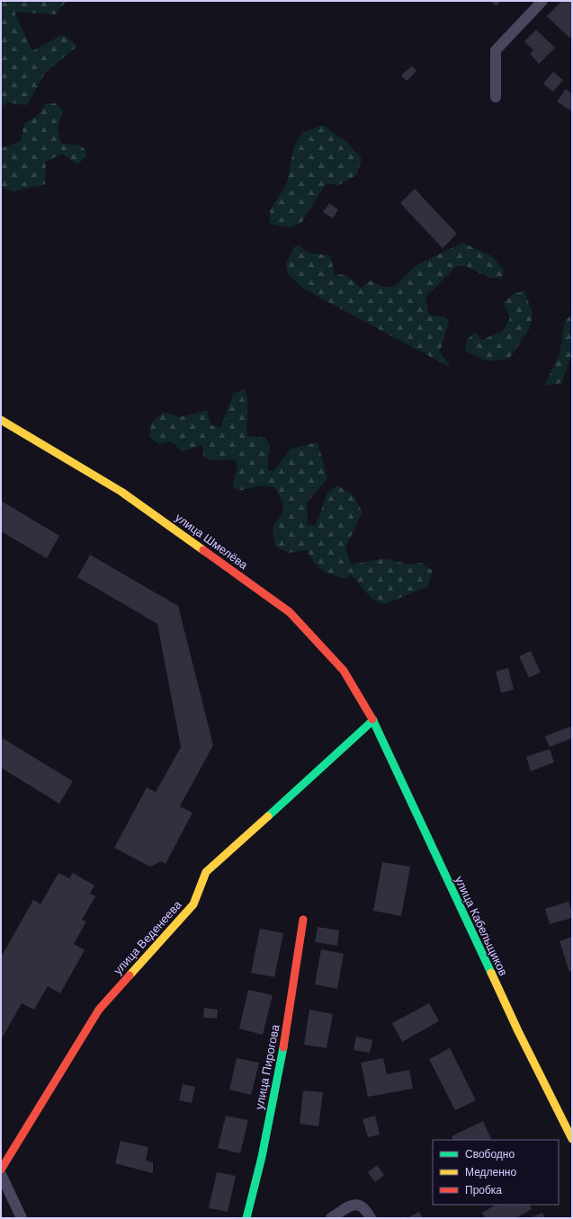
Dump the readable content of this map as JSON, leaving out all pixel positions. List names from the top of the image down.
{
  "streets": {
    "main road": [
      "улица Шмелёва",
      "улица Кабельщиков",
      "улица Веденеева",
      "улица Пирогова"
    ]
  },
  "crossings": [
    ["улица Шмелёва", "улица Кабельщиков"],
    ["улица Шмелёва", "улица Веденеева"],
    ["улица Кабельщиков", "улица Веденеева"]
  ],
  "legend": ["Свободно", "Медленно", "Пробка"]
}
